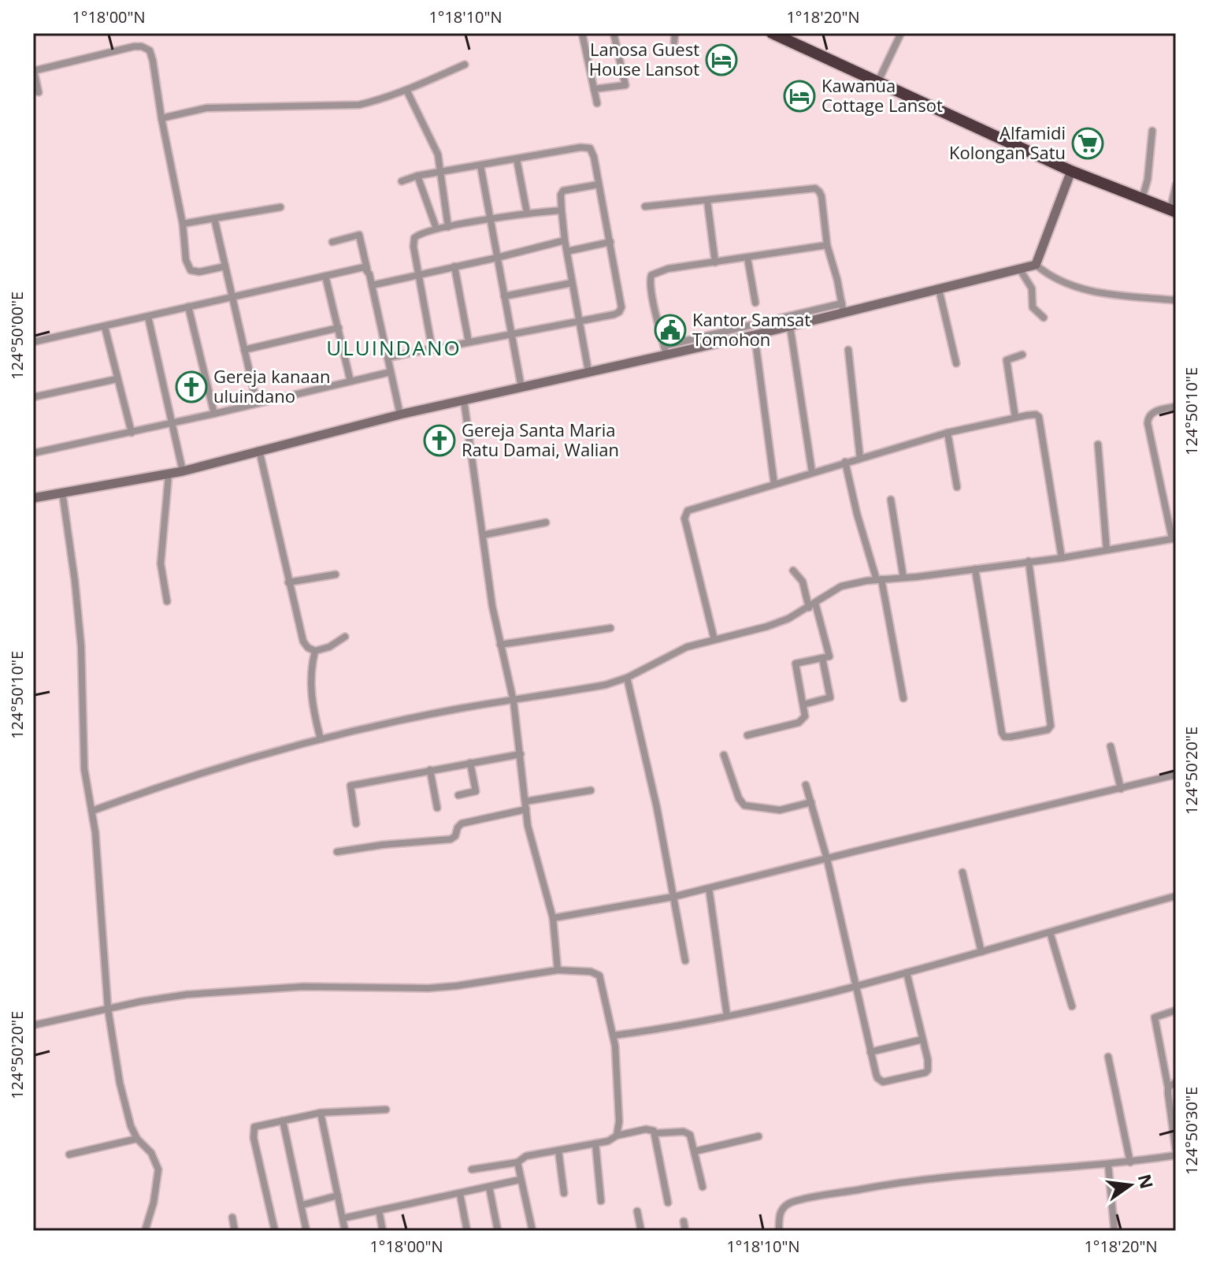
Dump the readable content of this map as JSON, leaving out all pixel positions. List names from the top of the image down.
{
  "districts": ["ULUINDANO"],
  "places": {
    "hotel": ["Lanosa Guest House Lansot", "Kawanua Cottage Lansot"],
    "supermarket": ["Alfamidi Kolongan Satu"],
    "public building": ["Kantor Samsat Tomohon"],
    "church": ["Gereja kanaan uluindano", "Gereja Santa Maria Ratu Damai, Walian"]
  },
  "north": "right",
  "coordinates": [
    "1°18'00\"N",
    "1°18'10\"N",
    "1°18'20\"N",
    "124°50'00\"E",
    "124°50'10\"E",
    "124°50'20\"E",
    "124°50'30\"E"
  ]
}
